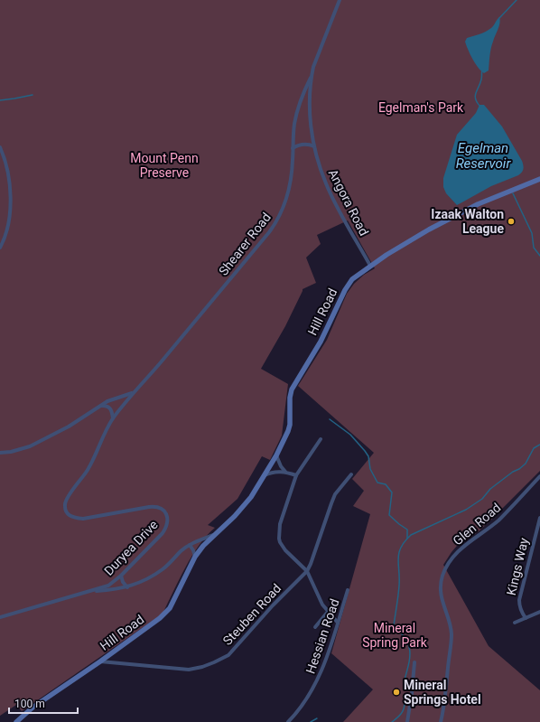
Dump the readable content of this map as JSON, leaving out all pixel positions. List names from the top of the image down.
{
  "streets": {
    "street": [
      "Angora Road",
      "Shearer Road",
      "Hill Road",
      "Glen Road",
      "Duryea Drive",
      "Kings Way",
      "Steuben Road",
      "Hessian Road"
    ]
  },
  "crossings": [
    ["Angora Road", "Shearer Road"],
    ["Angora Road", "Hill Road"],
    ["Shearer Road", "Duryea Drive"],
    ["Hill Road", "Duryea Drive"],
    ["Hill Road", "Steuben Road"]
  ],
  "water": ["Egelman Reservoir"],
  "parks": ["Egelman's Park", "Mount Penn Preserve", "Mineral Spring Park"],
  "places": ["Izaak Walton League", "Mineral Springs Hotel"],
  "scale_bar": "100 m"
}
